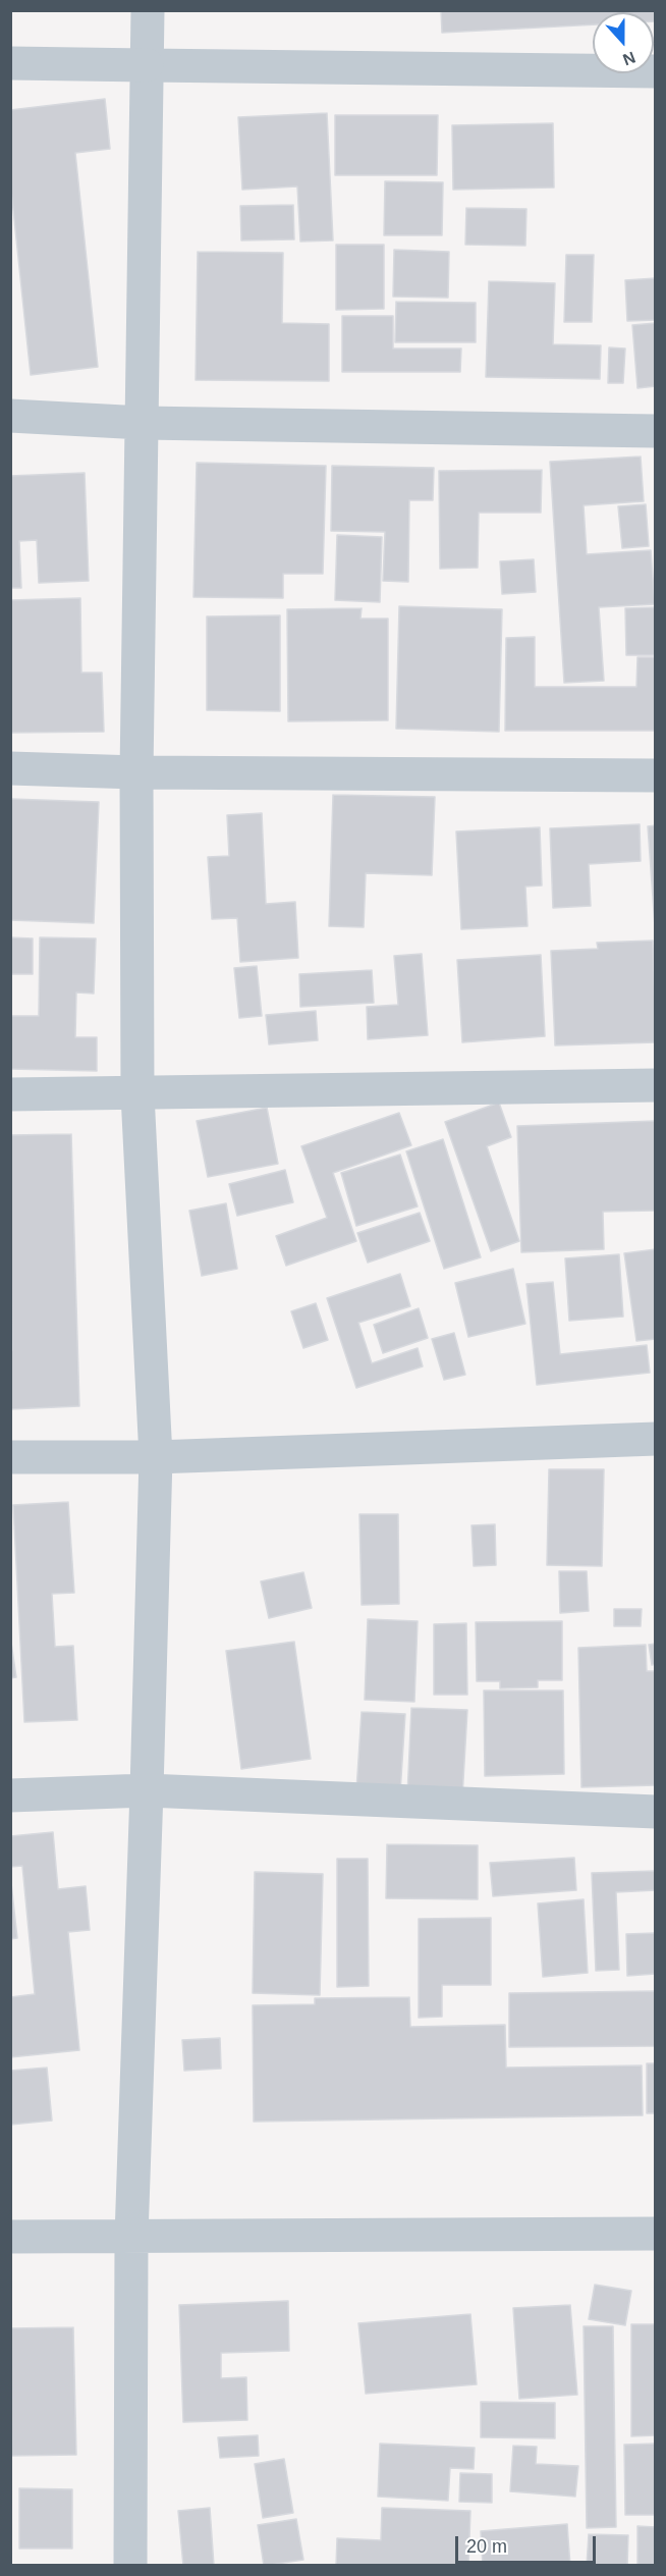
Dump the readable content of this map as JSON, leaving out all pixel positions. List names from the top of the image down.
{
  "scale_bar": "20 m",
  "north": "bottom"
}
